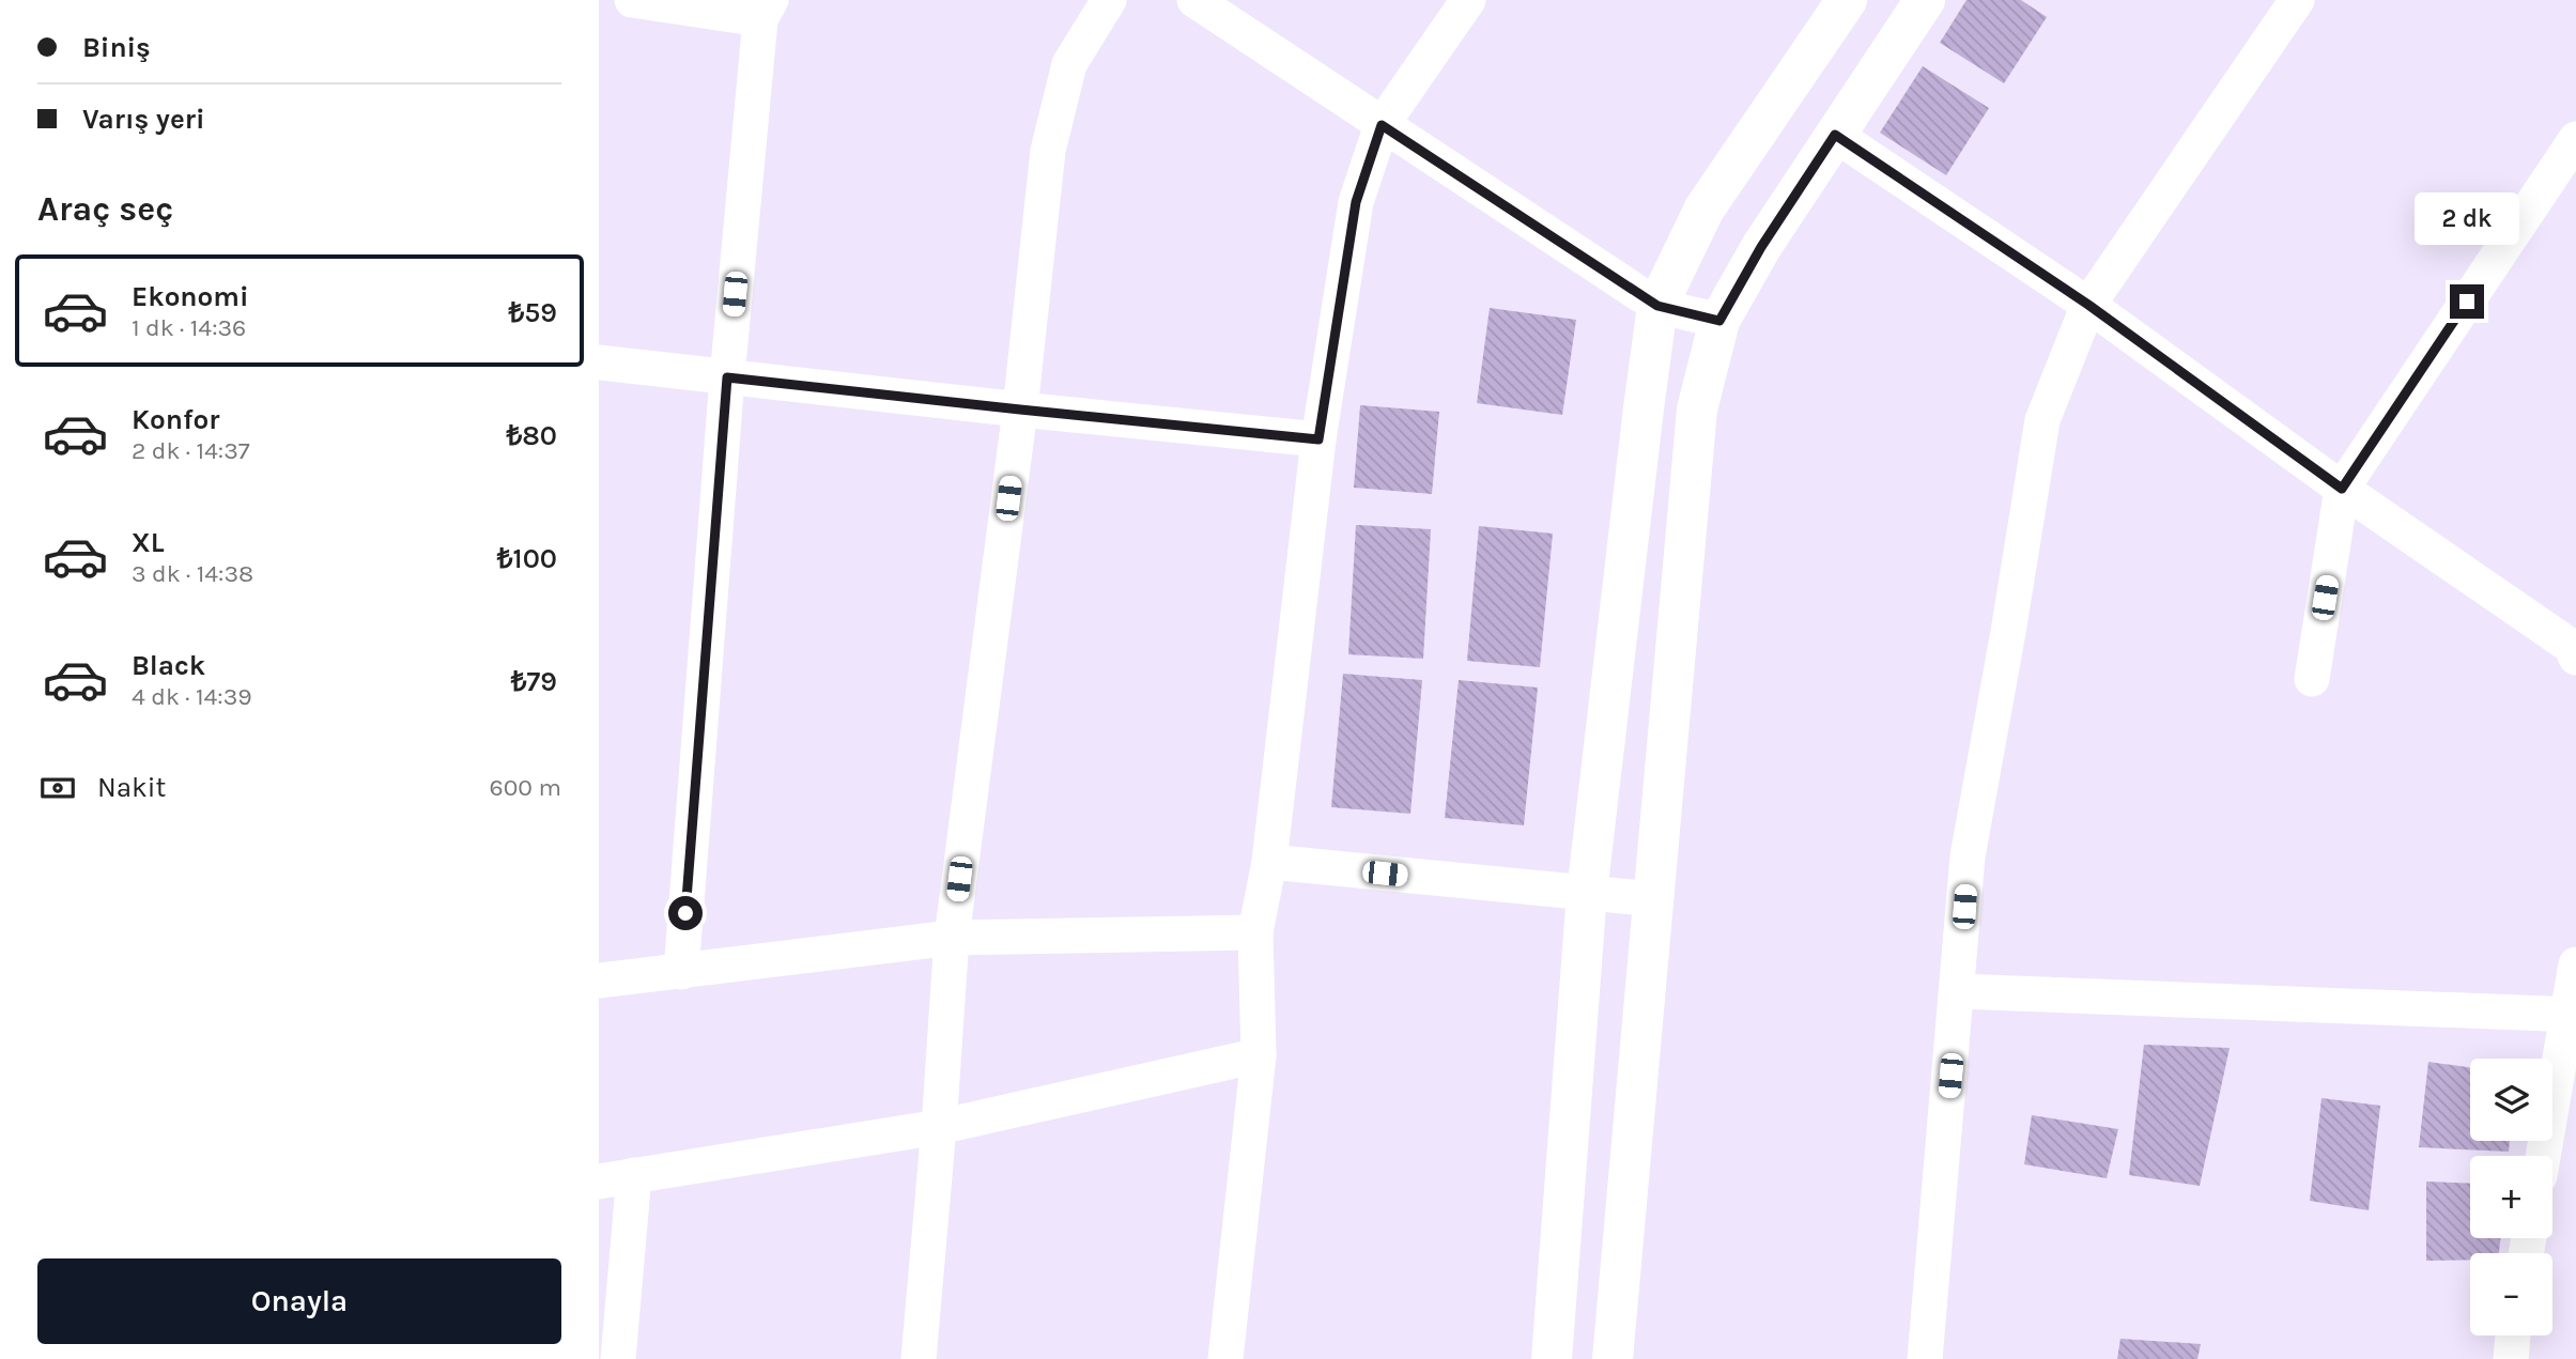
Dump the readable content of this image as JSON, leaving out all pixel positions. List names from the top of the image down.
{
  "page": {
    "banner": ["Biniş", "Varış yeri"],
    "heading": "Araç seç",
    "bubble": "2 dk",
    "list": [
      {
        "name": "Ekonomi",
        "note": "1 dk · 14:36",
        "value": "₺59"
      },
      {
        "name": "Konfor",
        "note": "2 dk · 14:37",
        "value": "₺80"
      },
      {
        "name": "XL",
        "note": "3 dk · 14:38",
        "value": "₺100"
      },
      {
        "name": "Black",
        "note": "4 dk · 14:39",
        "value": "₺79"
      }
    ],
    "pay": ["Nakit", "600 m"],
    "map_buttons": ["+", "−"],
    "buttons": "Onayla"
  }
}
